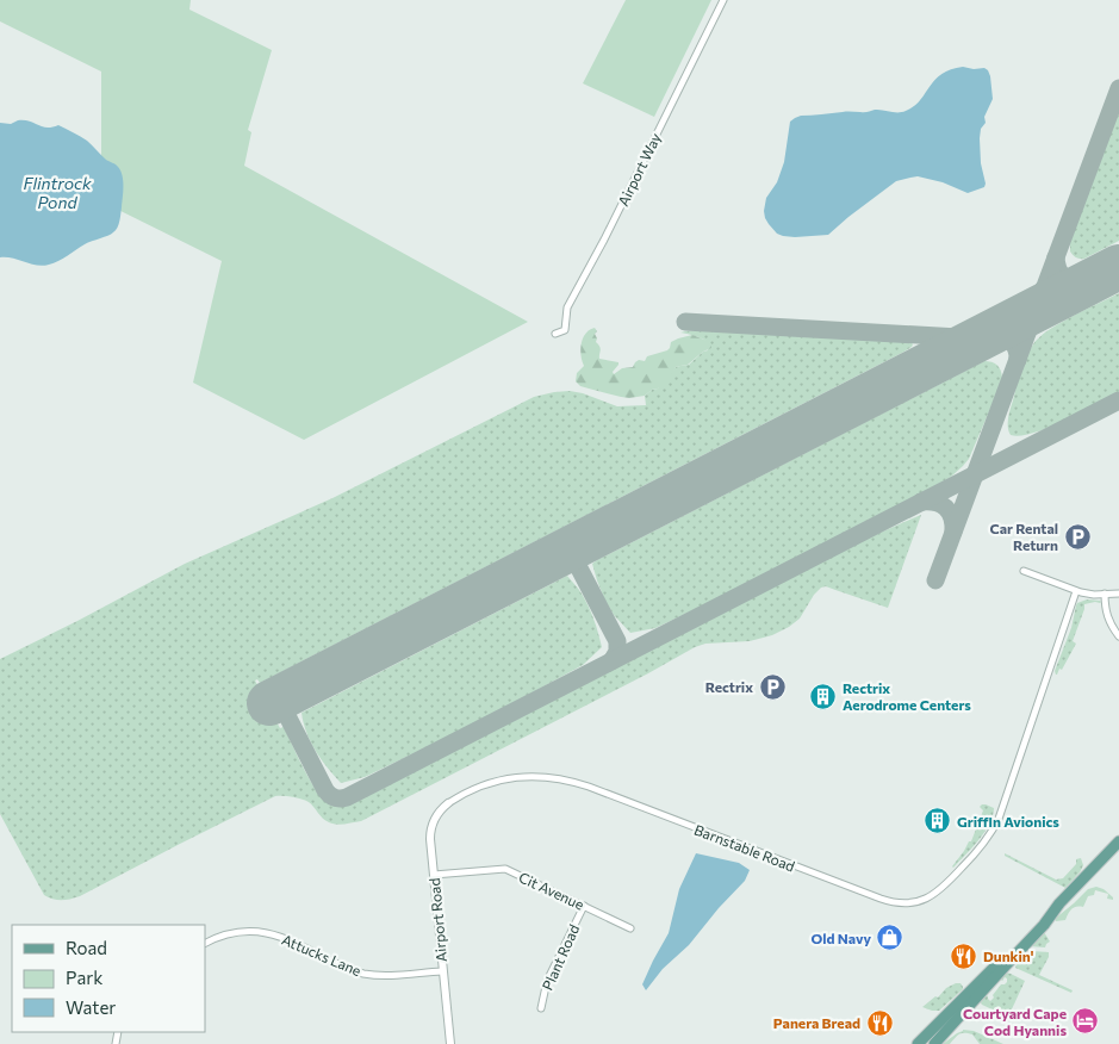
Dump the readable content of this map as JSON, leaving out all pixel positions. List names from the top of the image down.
{
  "streets": {
    "street": [
      "Airport Way",
      "Barnstable Road",
      "Cit Avenue",
      "Airport Road",
      "Attucks Lane",
      "Plant Road"
    ]
  },
  "crossings": [
    ["Barnstable Road", "Airport Road"],
    ["Cit Avenue", "Airport Road"],
    ["Cit Avenue", "Plant Road"],
    ["Airport Road", "Attucks Lane"]
  ],
  "water": ["Flintrock Pond"],
  "places": {
    "parking": ["Car Rental Return", "Rectrix"],
    "building": ["Rectrix Aerodrome Centers", "Griffin Avionics"],
    "shop": ["Old Navy"],
    "restaurant": ["Dunkin'", "Panera Bread"],
    "hotel": ["Courtyard Cape Cod Hyannis"]
  },
  "legend": ["Road", "Park", "Water"]
}
